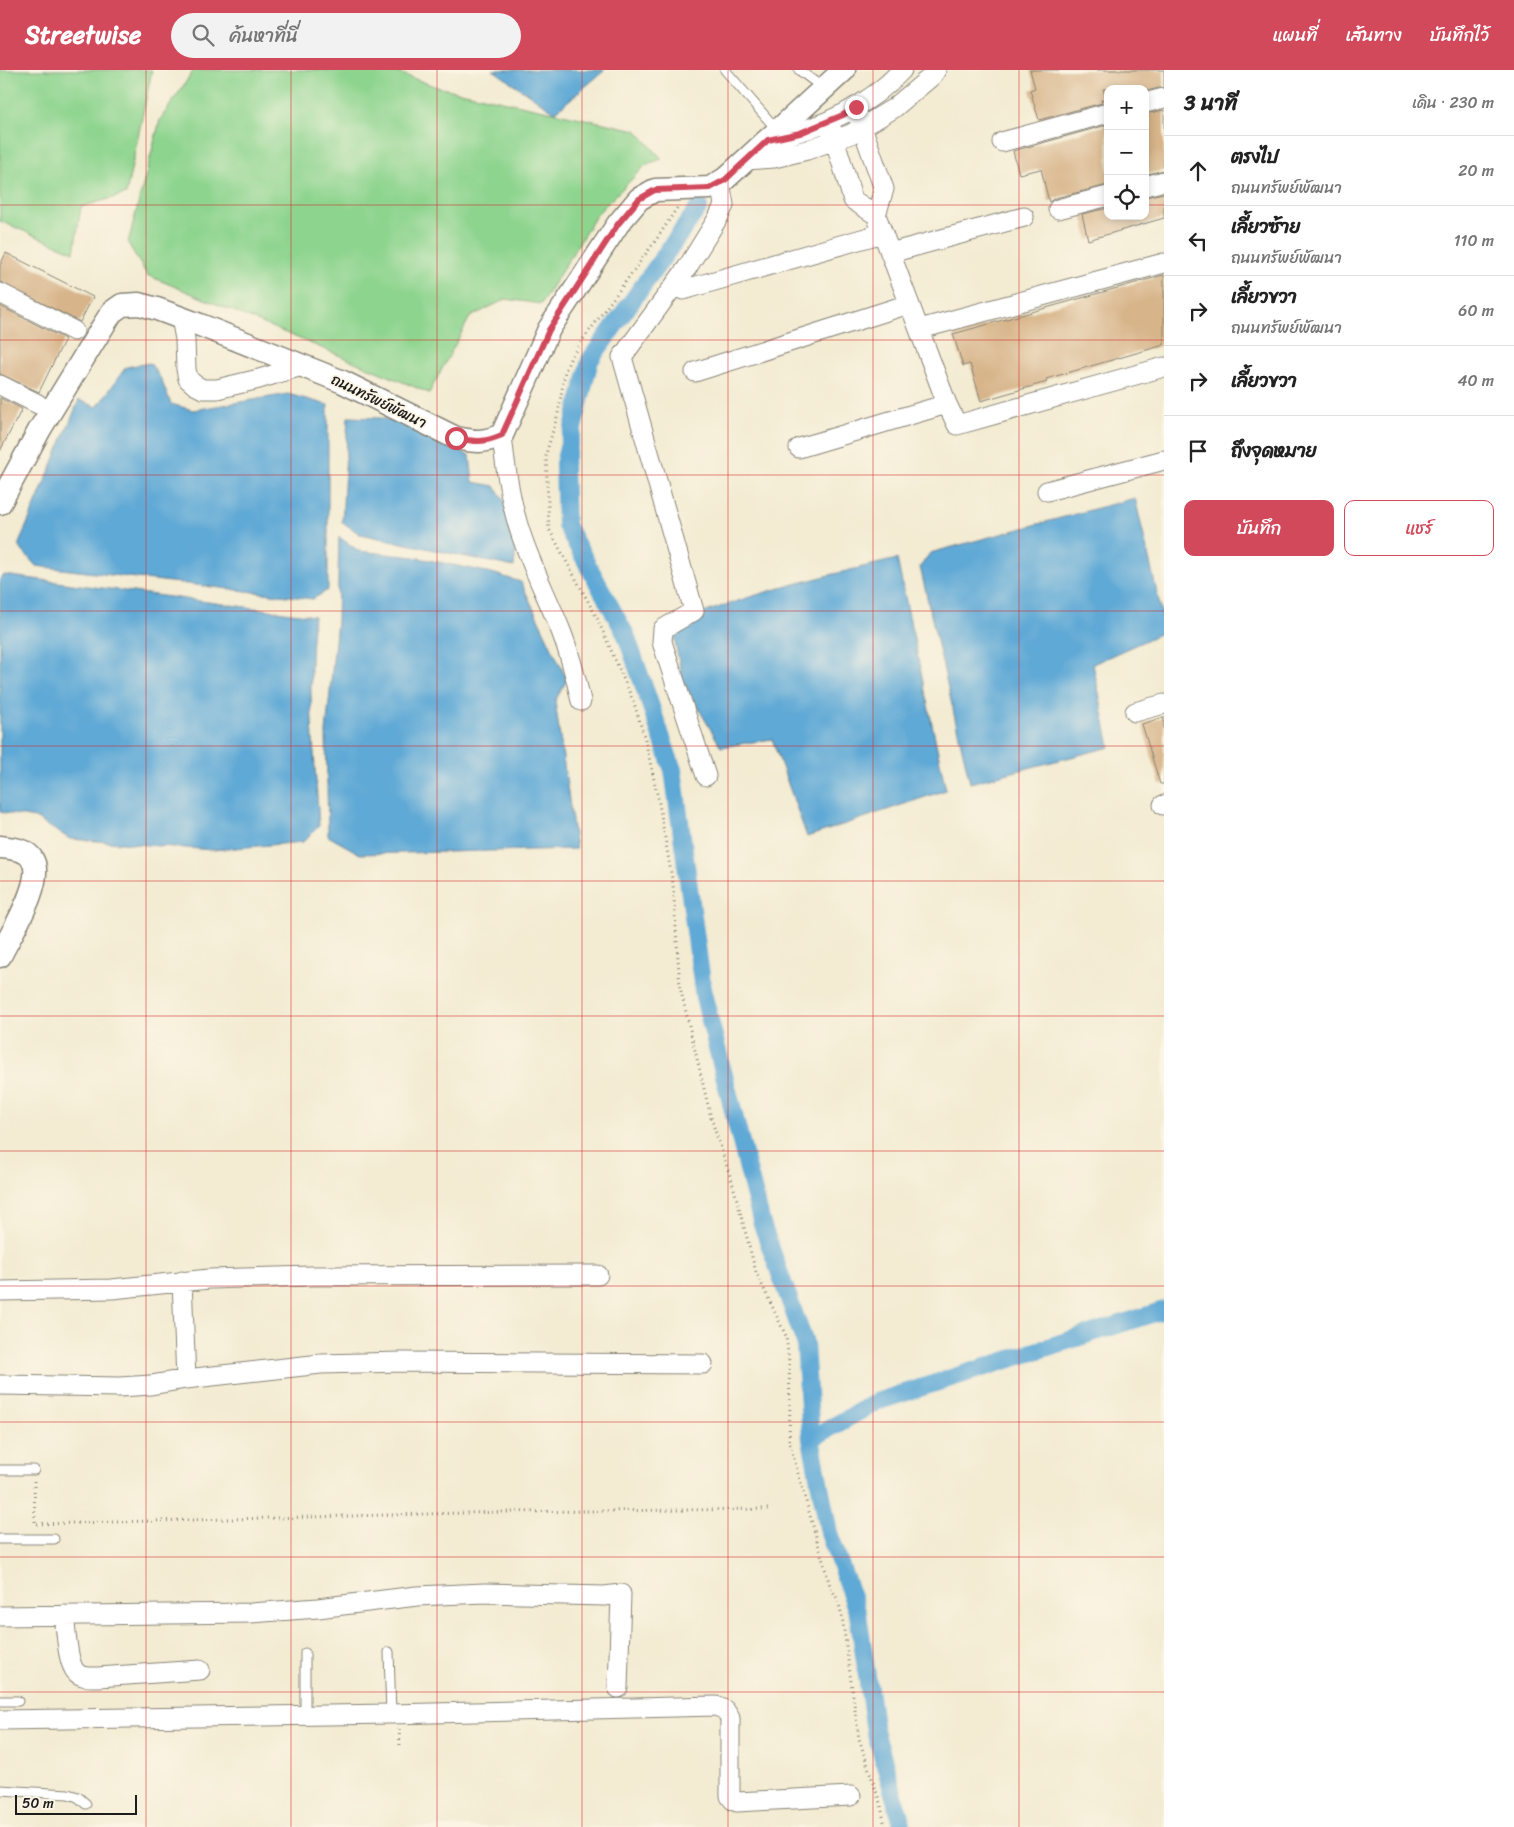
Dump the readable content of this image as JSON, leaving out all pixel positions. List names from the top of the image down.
{
  "streets": {
    "street": ["ถนนทรัพย์พัฒนา"]
  },
  "scale_bar": "50 m",
  "page": {
    "header": "Streetwise",
    "search": "ค้นหาที่นี่",
    "nav": ["แผนที่", "เส้นทาง", "บันทึกไว้"],
    "heading": ["3 นาที", "เดิน · 230 m"],
    "map_buttons": ["+", "−"],
    "list": [
      ["ตรงไป", "ถนนทรัพย์พัฒนา", "20 m"],
      ["เลี้ยวซ้าย", "ถนนทรัพย์พัฒนา", "110 m"],
      ["เลี้ยวขวา", "ถนนทรัพย์พัฒนา", "60 m"],
      ["เลี้ยวขวา", "40 m"],
      "ถึงจุดหมาย"
    ],
    "buttons": ["บันทึก", "แชร์"],
    "scale": "50 m"
  }
}
